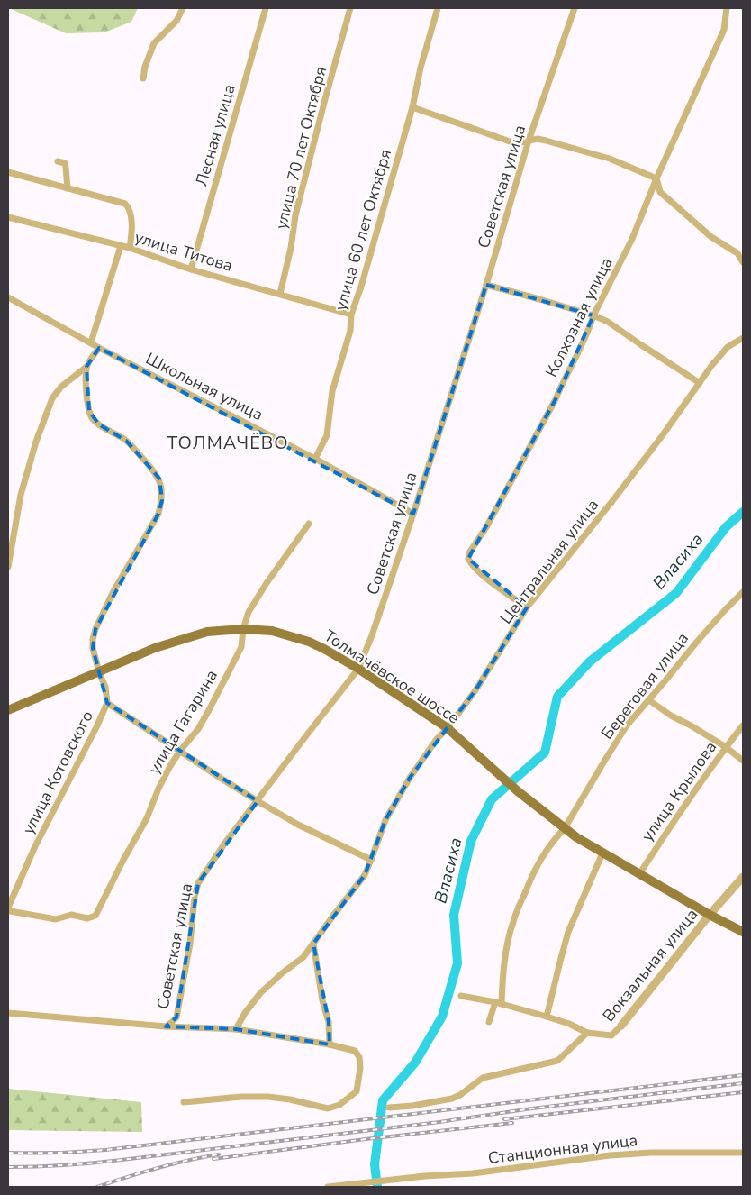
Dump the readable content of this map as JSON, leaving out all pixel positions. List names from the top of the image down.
{
  "streets": {
    "main road": ["Толмачёвское шоссе"],
    "street": [
      "Лесная улица",
      "улица 70 лет Октября",
      "Советская улица",
      "улица 60 лет Октября",
      "улица Титова",
      "Колхозная улица",
      "Школьная улица",
      "Центральная улица",
      "Береговая улица",
      "улица Гагарина",
      "улица Котовского",
      "улица Крылова",
      "Вокзальная улица",
      "Станционная улица"
    ]
  },
  "crossings": [
    ["Лесная улица", "улица Титова"],
    ["улица 70 лет Октября", "улица Титова"],
    ["Советская улица", "Школьная улица"],
    ["Советская улица", "Толмачёвское шоссе"],
    ["улица 60 лет Октября", "улица Титова"],
    ["улица 60 лет Октября", "Школьная улица"],
    ["Колхозная улица", "Центральная улица"],
    ["Центральная улица", "Толмачёвское шоссе"],
    ["Толмачёвское шоссе", "Береговая улица"],
    ["Толмачёвское шоссе", "улица Гагарина"],
    ["Толмачёвское шоссе", "улица Котовского"],
    ["Толмачёвское шоссе", "улица Крылова"],
    ["Толмачёвское шоссе", "Вокзальная улица"],
    ["Береговая улица", "Вокзальная улица"],
    ["улица Гагарина", "улица Котовского"]
  ],
  "districts": ["ТОЛМАЧЁВО"],
  "water": ["Власиха"]
}
